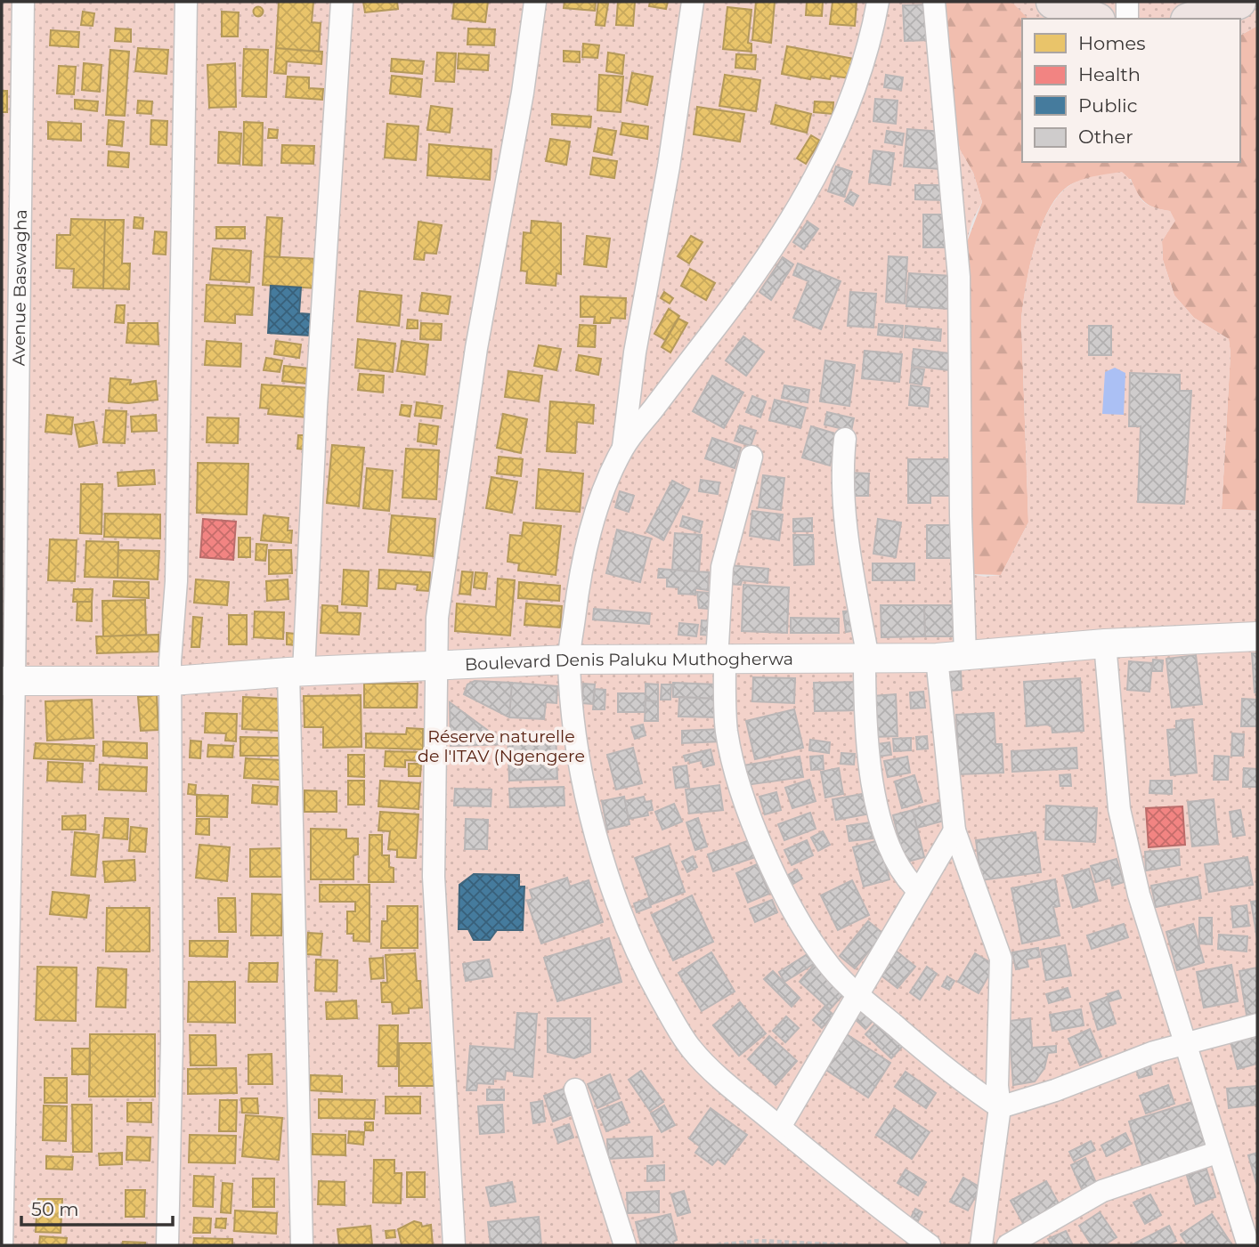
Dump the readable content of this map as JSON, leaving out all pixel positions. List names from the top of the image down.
{
  "streets": {
    "street": ["Avenue Baswagha", "Boulevard Denis Paluku Muthogherwa"]
  },
  "crossings": [
    ["Avenue Baswagha", "Boulevard Denis Paluku Muthogherwa"]
  ],
  "parks": ["Réserve naturelle de l'ITAV (Ngengere"],
  "legend": [
    "Homes",
    "Health",
    "Public",
    "Other"
  ],
  "scale_bar": "50 m"
}
